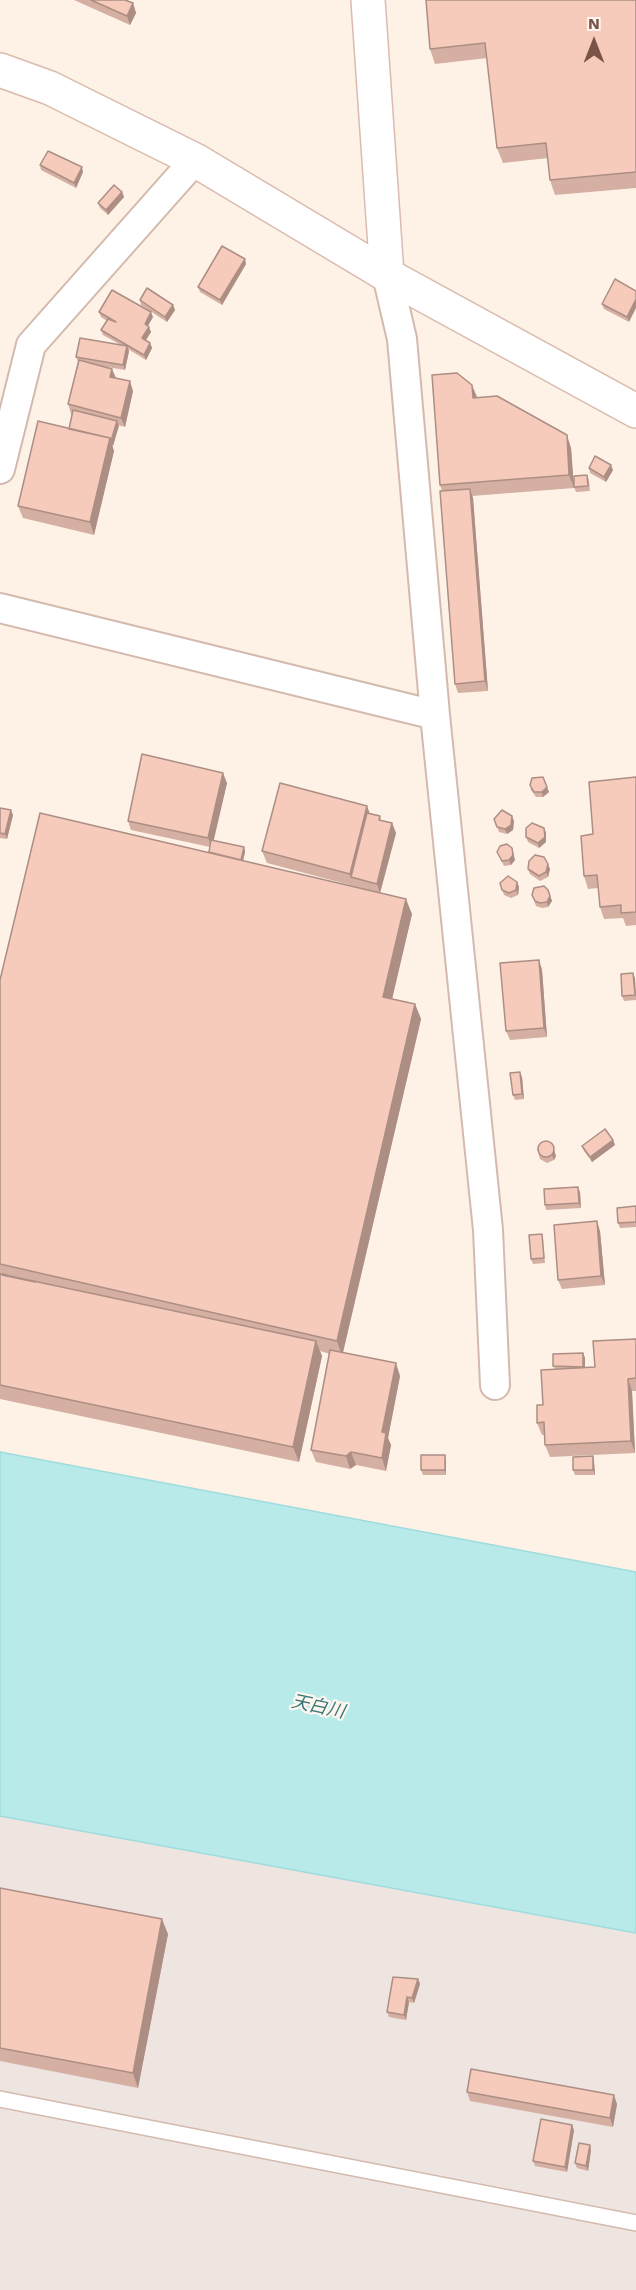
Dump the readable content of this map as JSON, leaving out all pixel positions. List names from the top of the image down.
{
  "water": ["天白川"],
  "north": "top"
}
